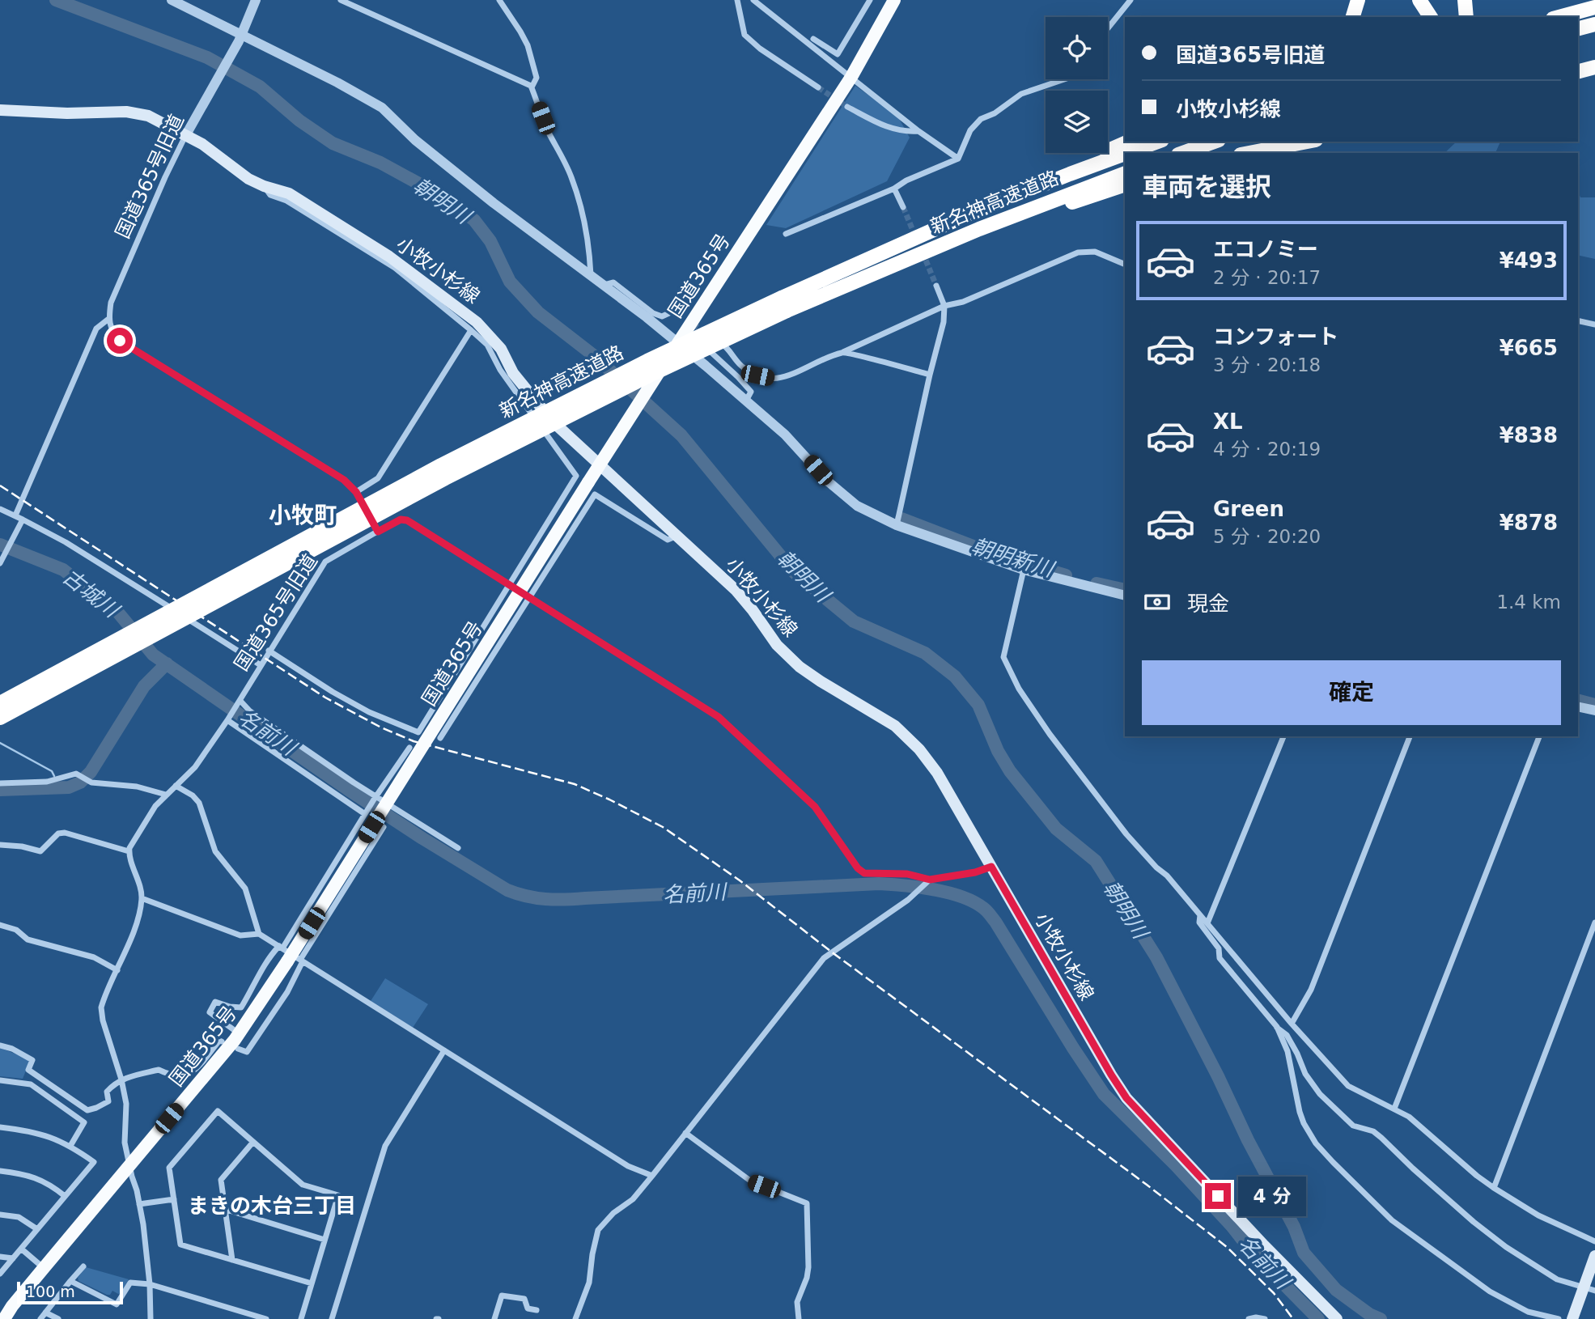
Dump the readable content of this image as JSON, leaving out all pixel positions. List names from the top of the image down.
{
  "streets": {
    "highway": ["新名神高速道路", "国道365号"],
    "main road": ["小牧小杉線"],
    "street": ["国道365号旧道"]
  },
  "crossings": [
    ["国道365号旧道", "小牧小杉線"],
    ["小牧小杉線", "国道365号"]
  ],
  "districts": ["小牧町", "まきの木台三丁目"],
  "water": [
    "朝明川",
    "朝明新川",
    "古城川",
    "名前川"
  ],
  "scale_bar": "100 m",
  "page": {
    "banner": ["国道365号旧道", "小牧小杉線"],
    "heading": "車両を選択",
    "list": [
      {
        "name": "エコノミー",
        "note": "2 分 · 20:17",
        "value": "¥493"
      },
      {
        "name": "コンフォート",
        "note": "3 分 · 20:18",
        "value": "¥665"
      },
      {
        "name": "XL",
        "note": "4 分 · 20:19",
        "value": "¥838"
      },
      {
        "name": "Green",
        "note": "5 分 · 20:20",
        "value": "¥878"
      }
    ],
    "pay": ["現金", "1.4 km"],
    "buttons": "確定",
    "bubble": "4 分",
    "scale": "100 m"
  }
}
